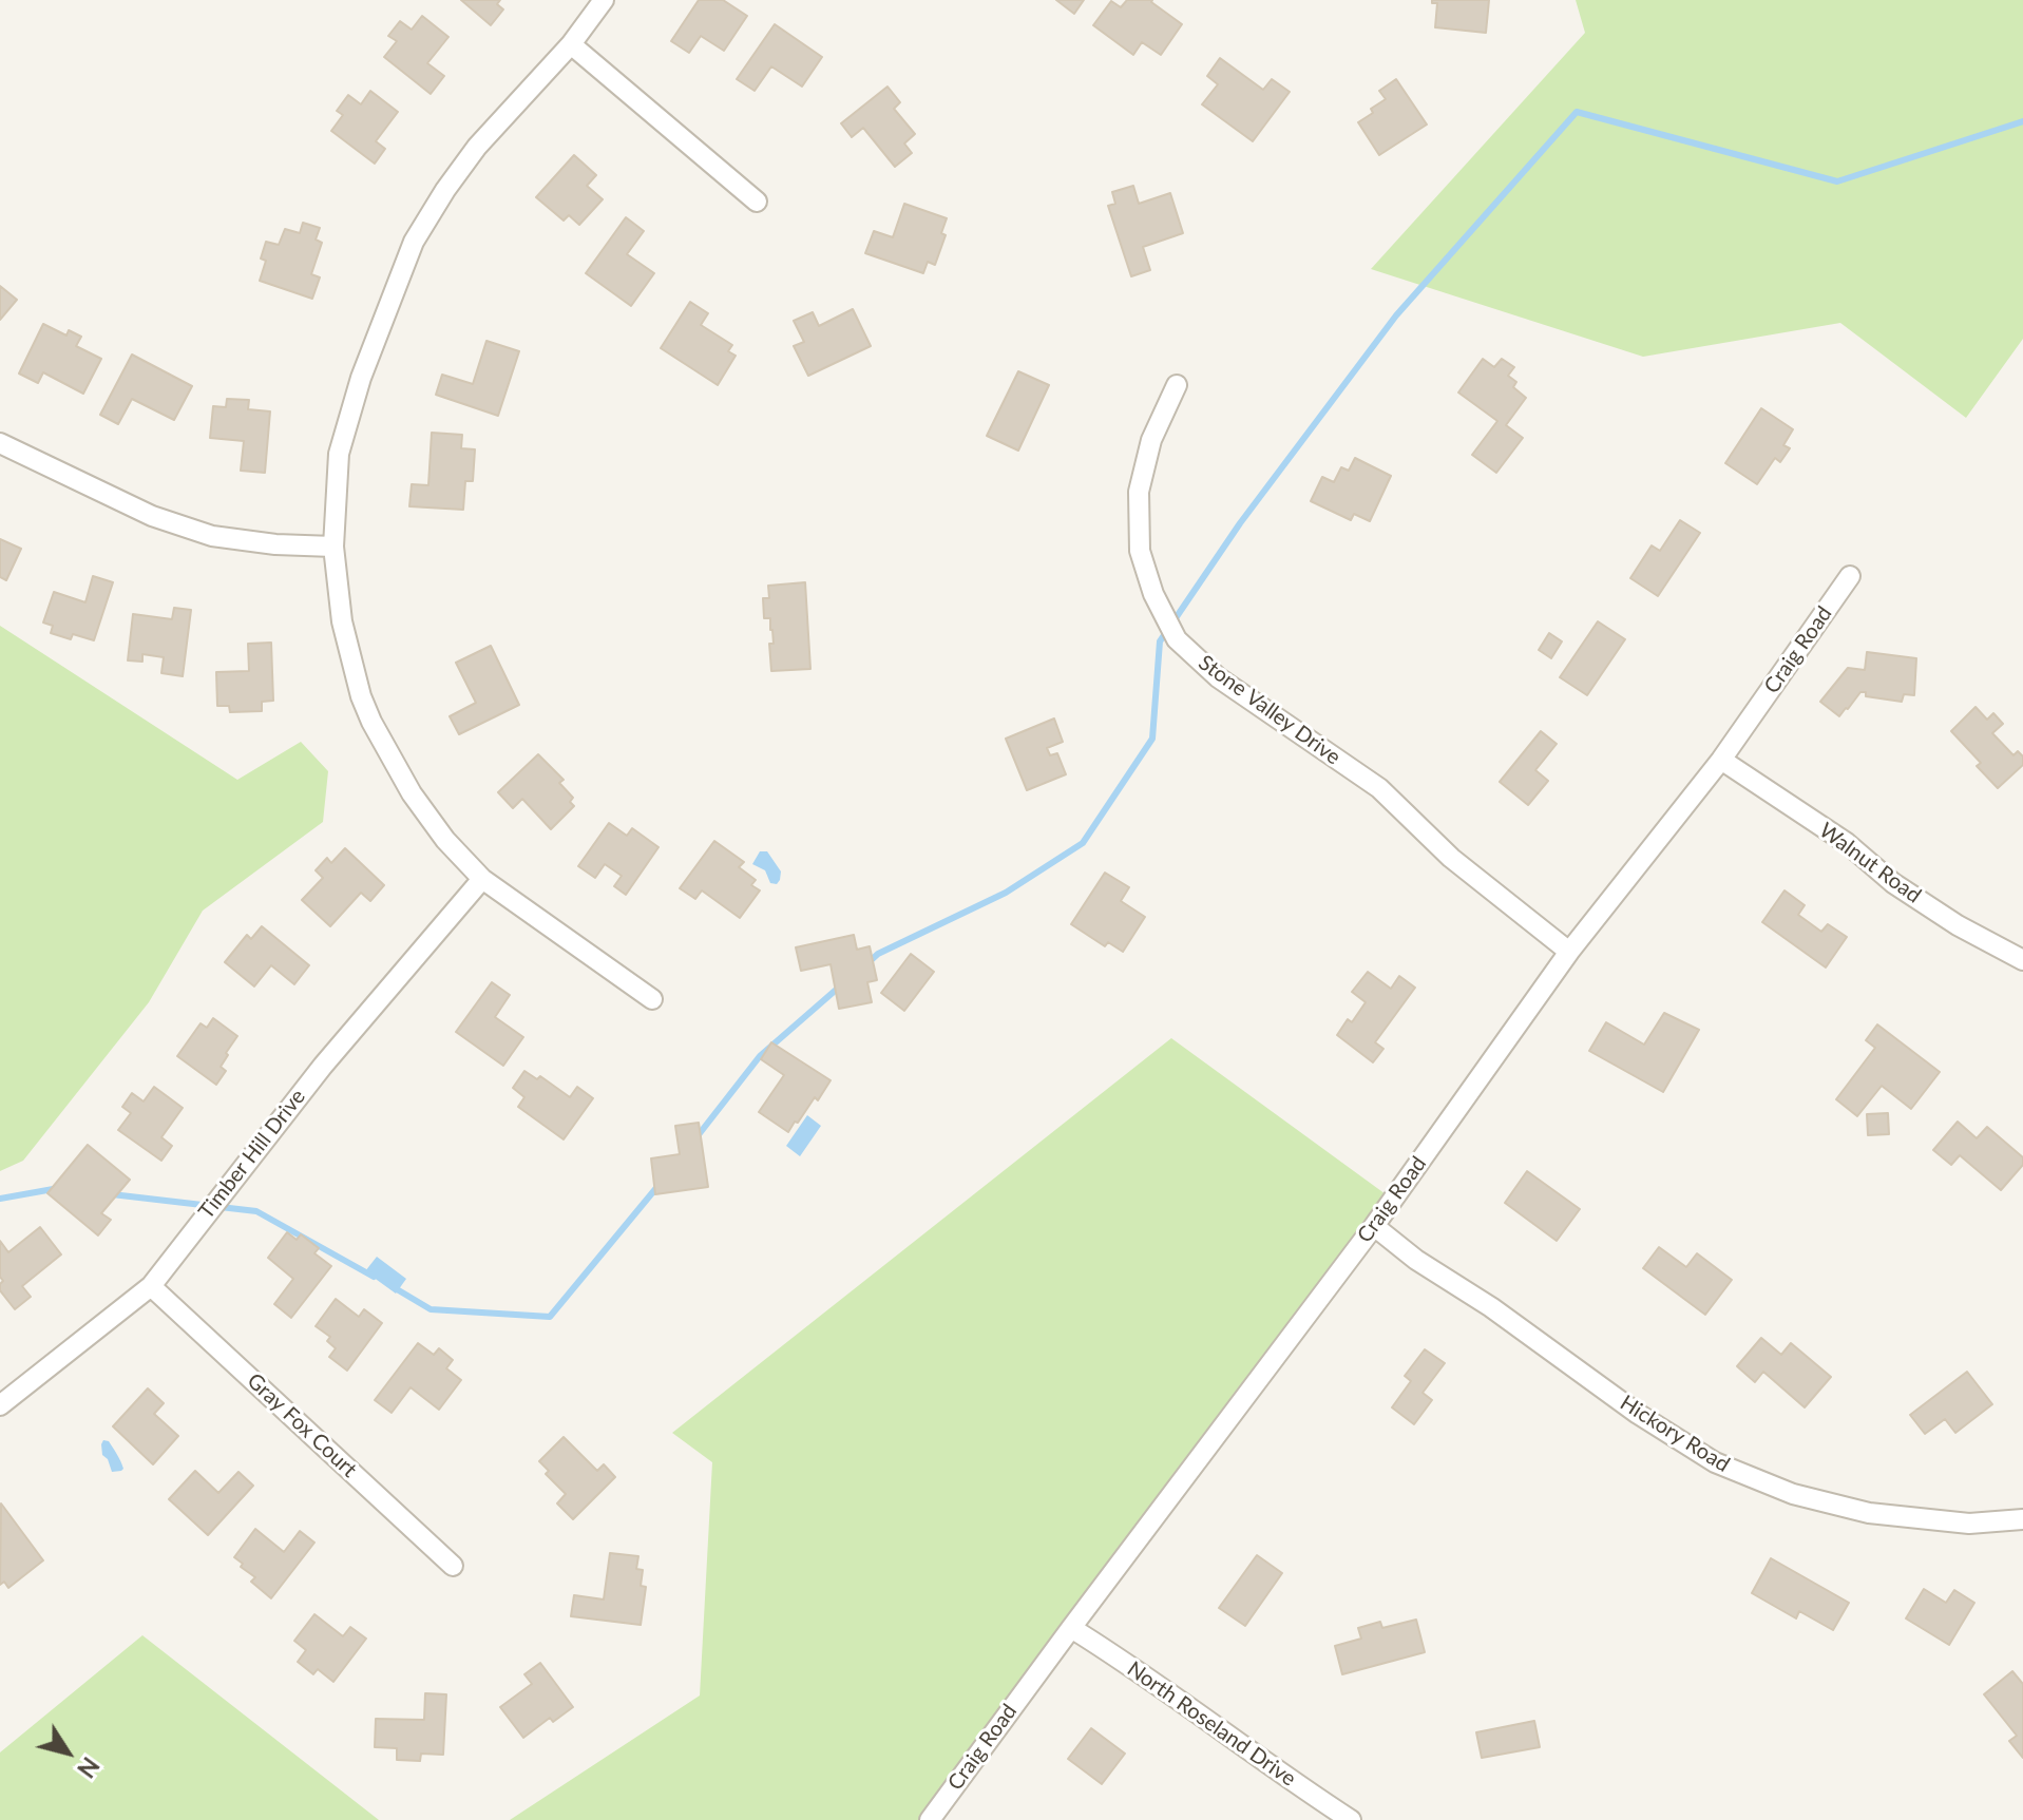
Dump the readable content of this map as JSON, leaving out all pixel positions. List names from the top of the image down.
{
  "streets": {
    "street": [
      "Craig Road",
      "Stone Valley Drive",
      "Walnut Road",
      "Timber Hill Drive",
      "Gray Fox Court",
      "Hickory Road",
      "North Roseland Drive"
    ]
  },
  "crossings": [
    ["Craig Road", "Stone Valley Drive"],
    ["Craig Road", "Walnut Road"],
    ["Craig Road", "Hickory Road"],
    ["Craig Road", "North Roseland Drive"],
    ["Timber Hill Drive", "Gray Fox Court"]
  ],
  "north": "bottom right"
}
